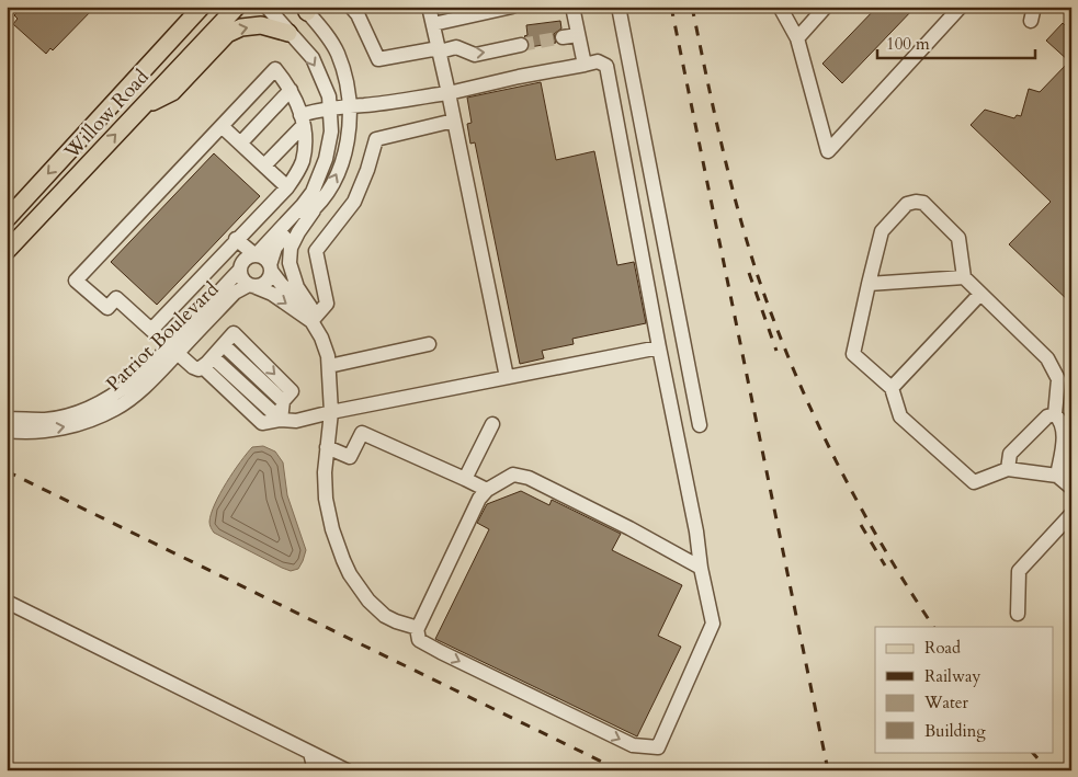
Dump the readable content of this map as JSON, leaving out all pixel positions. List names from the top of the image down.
{
  "streets": {
    "main road": ["Willow Road"],
    "street": ["Patriot Boulevard"]
  },
  "legend": [
    "Road",
    "Railway",
    "Water",
    "Building"
  ],
  "scale_bar": "100 m"
}
